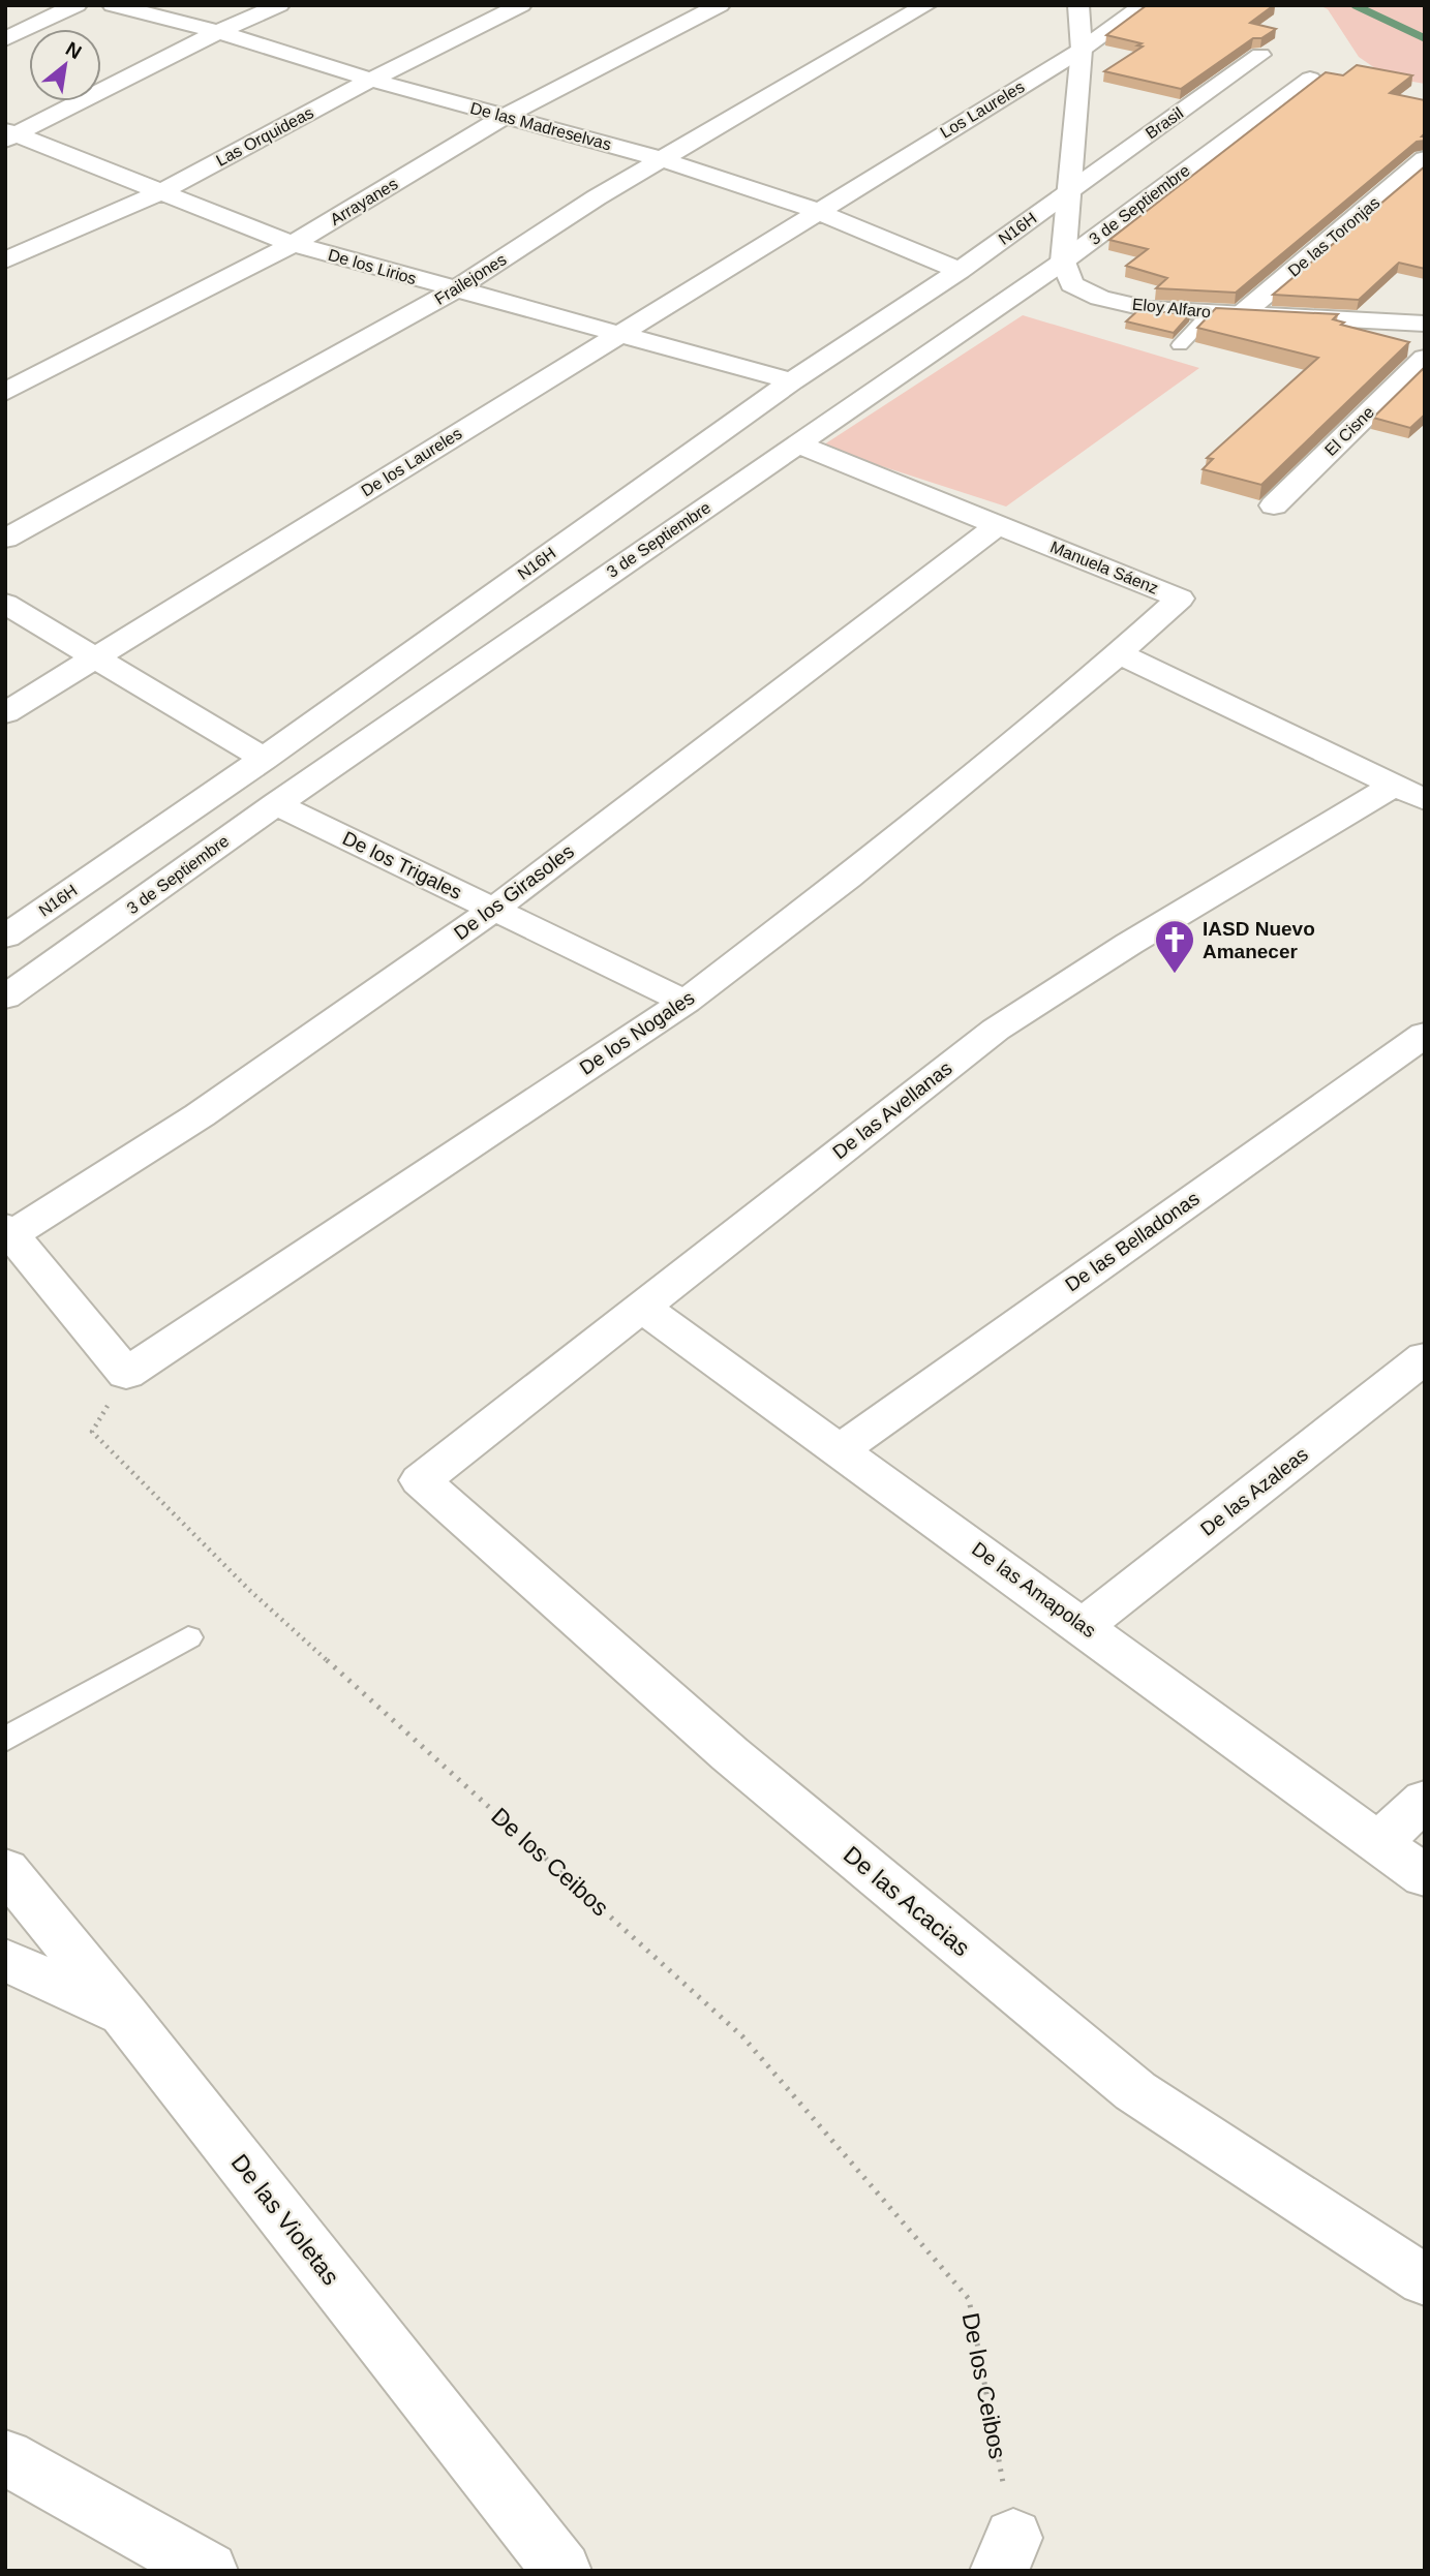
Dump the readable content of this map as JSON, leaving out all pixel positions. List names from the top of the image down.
{
  "streets": {
    "street": [
      "Los Laureles",
      "Brasil",
      "De las Madreselvas",
      "Las Orquideas",
      "Arrayanes",
      "3 de Septiembre",
      "N16H",
      "De las Toronjas",
      "De los Lirios",
      "Frailejones",
      "Eloy Alfaro",
      "El Cisne",
      "De los Laureles",
      "Manuela Sáenz",
      "De los Trigales",
      "De los Girasoles",
      "De los Nogales",
      "De las Avellanas",
      "De las Belladonas",
      "De las Azaleas",
      "De las Amapolas",
      "De las Acacias",
      "De las Violetas"
    ],
    "path": ["De los Ceibos"]
  },
  "crossings": [
    ["Los Laureles", "De las Madreselvas"],
    ["Los Laureles", "De los Laureles"],
    ["Brasil", "N16H"],
    ["De las Madreselvas", "Las Orquideas"],
    ["De las Madreselvas", "Arrayanes"],
    ["De las Madreselvas", "N16H"],
    ["De las Madreselvas", "Frailejones"],
    ["De las Madreselvas", "De los Laureles"],
    ["Las Orquideas", "De los Lirios"],
    ["Arrayanes", "De los Lirios"],
    ["3 de Septiembre", "Eloy Alfaro"],
    ["3 de Septiembre", "Manuela Sáenz"],
    ["3 de Septiembre", "De los Trigales"],
    ["N16H", "De los Lirios"],
    ["De las Toronjas", "Eloy Alfaro"],
    ["De los Lirios", "Frailejones"],
    ["De los Lirios", "De los Laureles"],
    ["Manuela Sáenz", "De los Girasoles"],
    ["Manuela Sáenz", "De los Nogales"],
    ["De los Trigales", "De los Girasoles"],
    ["De los Trigales", "De los Nogales"],
    ["De los Nogales", "De los Ceibos"],
    ["De las Avellanas", "De las Amapolas"],
    ["De las Avellanas", "De las Acacias"],
    ["De las Belladonas", "De las Amapolas"],
    ["De las Azaleas", "De las Amapolas"]
  ],
  "places": {
    "church": ["IASD Nuevo Amanecer"]
  },
  "north": "top right"
}
